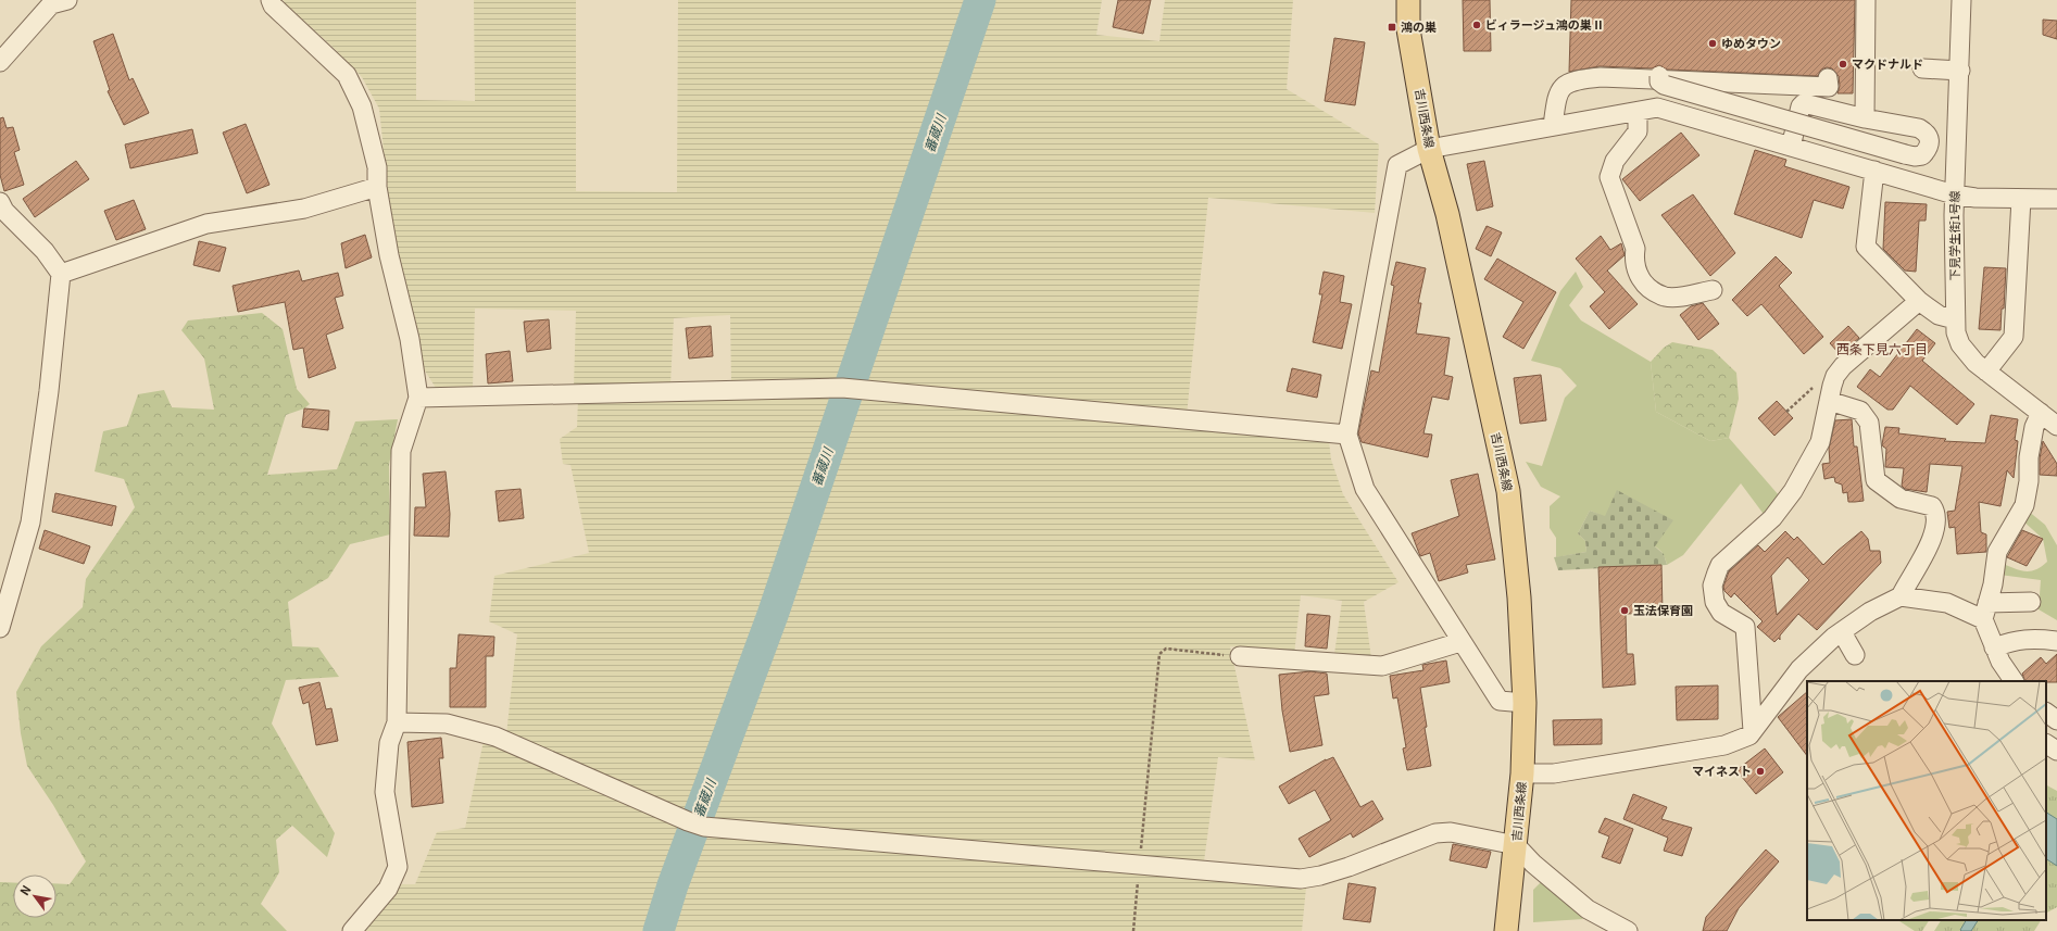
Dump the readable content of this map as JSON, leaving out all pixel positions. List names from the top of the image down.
{
  "streets": {
    "main road": ["吉川西条線"],
    "street": ["下見学生街1号線"]
  },
  "districts": ["西条下見六丁目"],
  "water": ["蕃蔵川"],
  "places": {
    "other": [
      "ビィラージュ鴻の巣 II",
      "ゆめタウン",
      "マクドナルド",
      "玉法保育園",
      "マイネスト"
    ],
    "transit": ["鴻の巣"]
  },
  "north": "top left"
}
